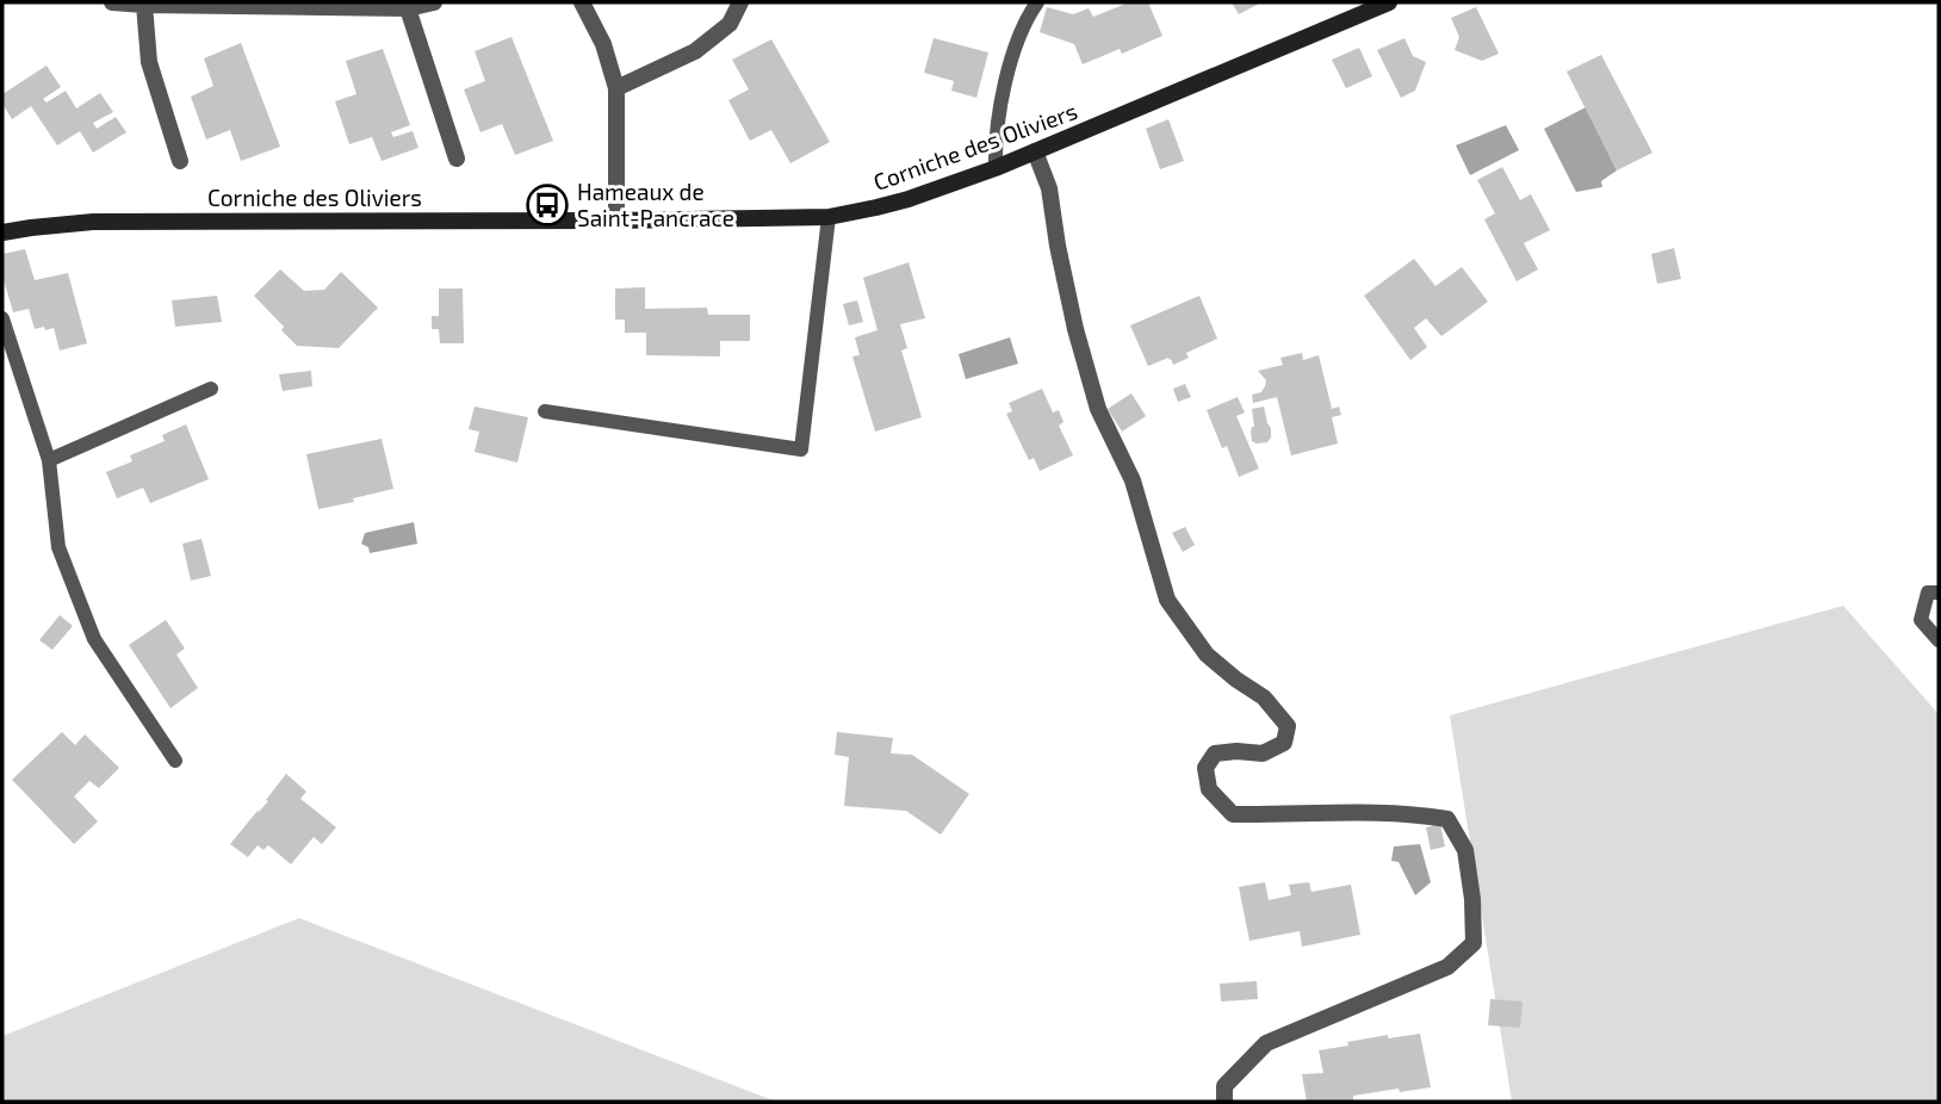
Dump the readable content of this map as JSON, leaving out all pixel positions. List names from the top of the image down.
{
  "streets": {
    "street": ["Corniche des Oliviers"]
  },
  "places": {
    "bus stop": ["Hameaux de Saint-Pancrace"]
  }
}
